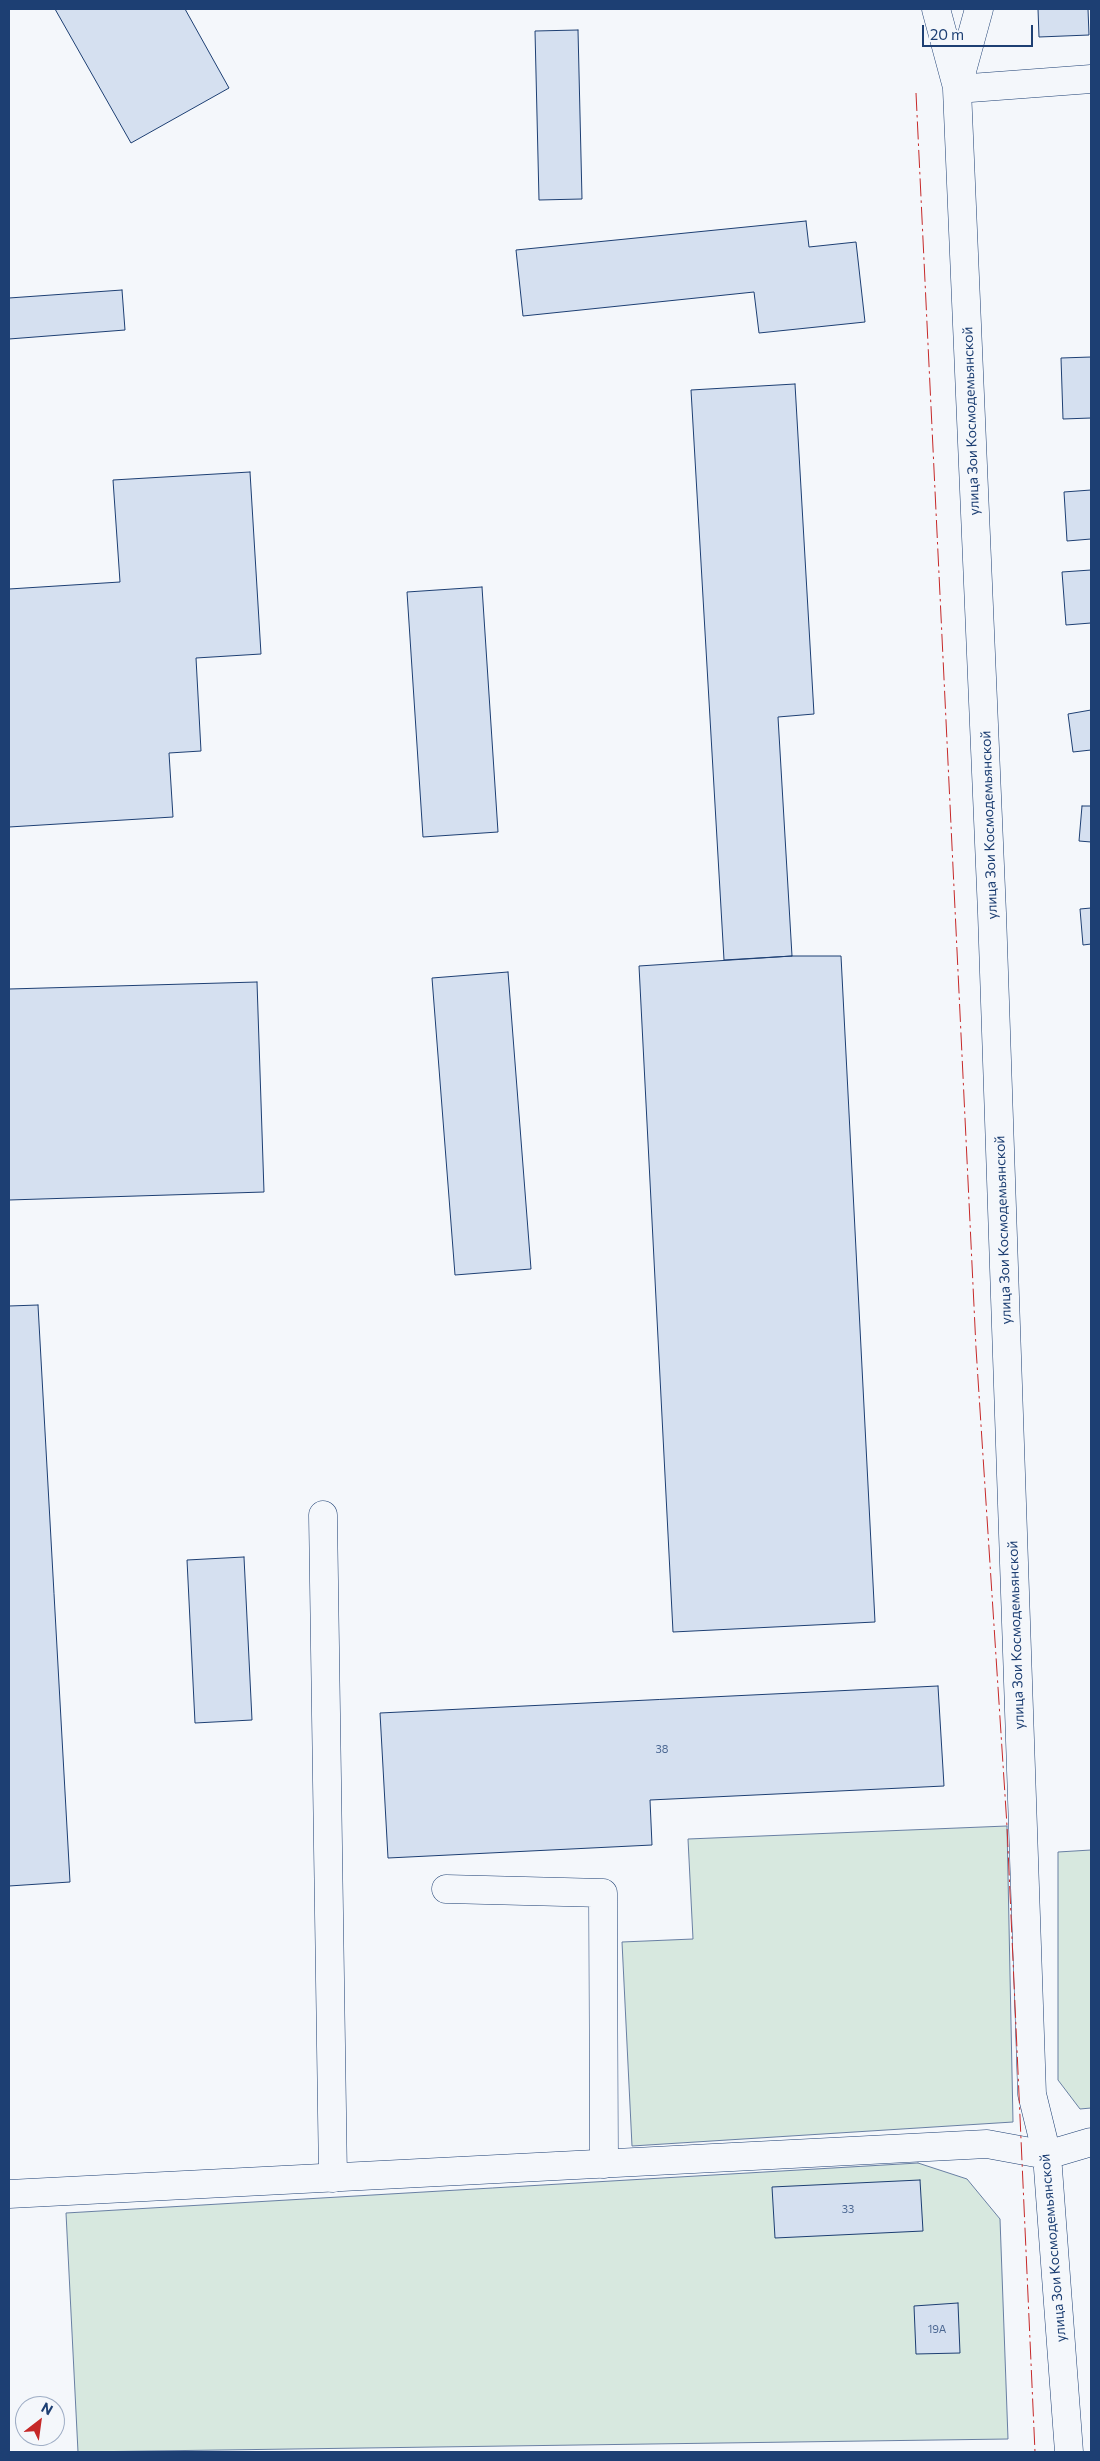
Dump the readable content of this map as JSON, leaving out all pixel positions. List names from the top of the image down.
{
  "streets": {
    "street": ["улица Зои Космодемьянской"]
  },
  "house_numbers": ["38", "33", "19А"],
  "scale_bar": "20 m",
  "north": "top right"
}
